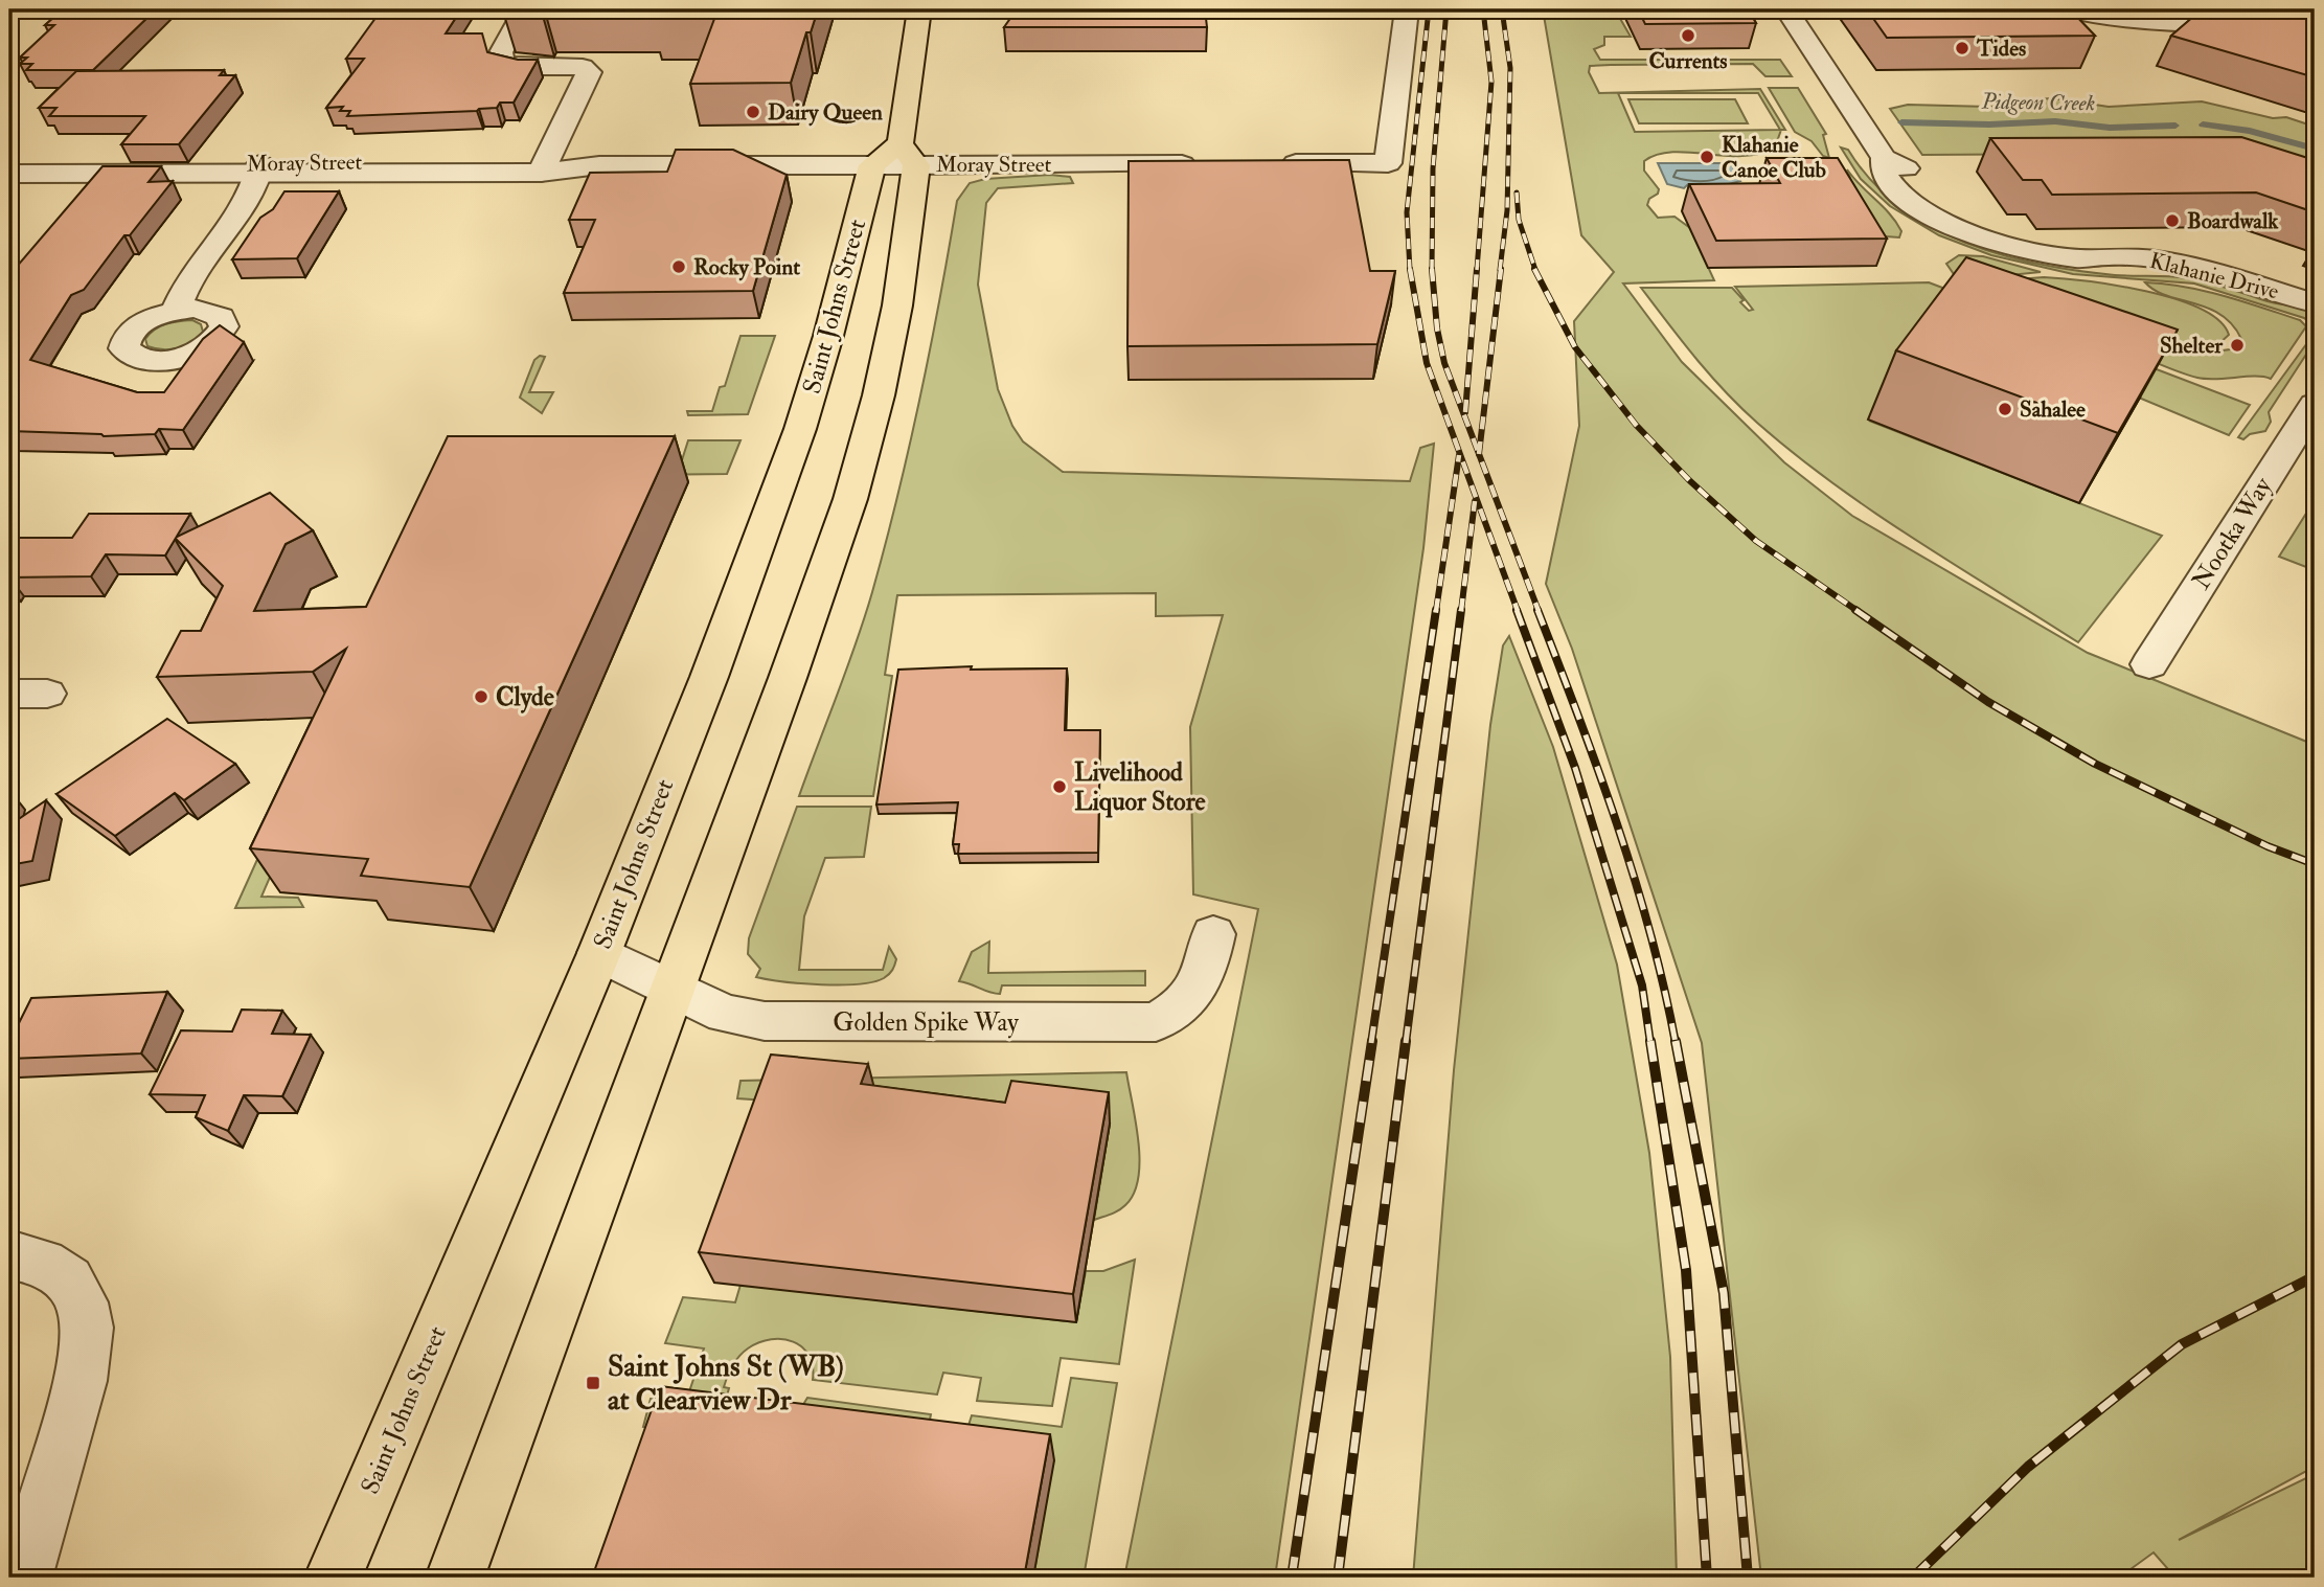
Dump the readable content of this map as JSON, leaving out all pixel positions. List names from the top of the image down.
{
  "streets": {
    "main road": ["Saint Johns Street"],
    "street": [
      "Moray Street",
      "Klahanie Drive",
      "Nootka Way",
      "Golden Spike Way"
    ]
  },
  "crossings": [
    ["Moray Street", "Saint Johns Street"],
    ["Saint Johns Street", "Golden Spike Way"]
  ],
  "water": ["Pidgeon Creek"],
  "places": {
    "other": [
      "Currents",
      "Tides",
      "Dairy Queen",
      "Klahanie Canoe Club",
      "Boardwalk",
      "Rocky Point",
      "Shelter",
      "Sahalee",
      "Clyde",
      "Livelihood Liquor Store"
    ],
    "transit": ["Saint Johns St (WB) at Clearview Dr"]
  }
}
